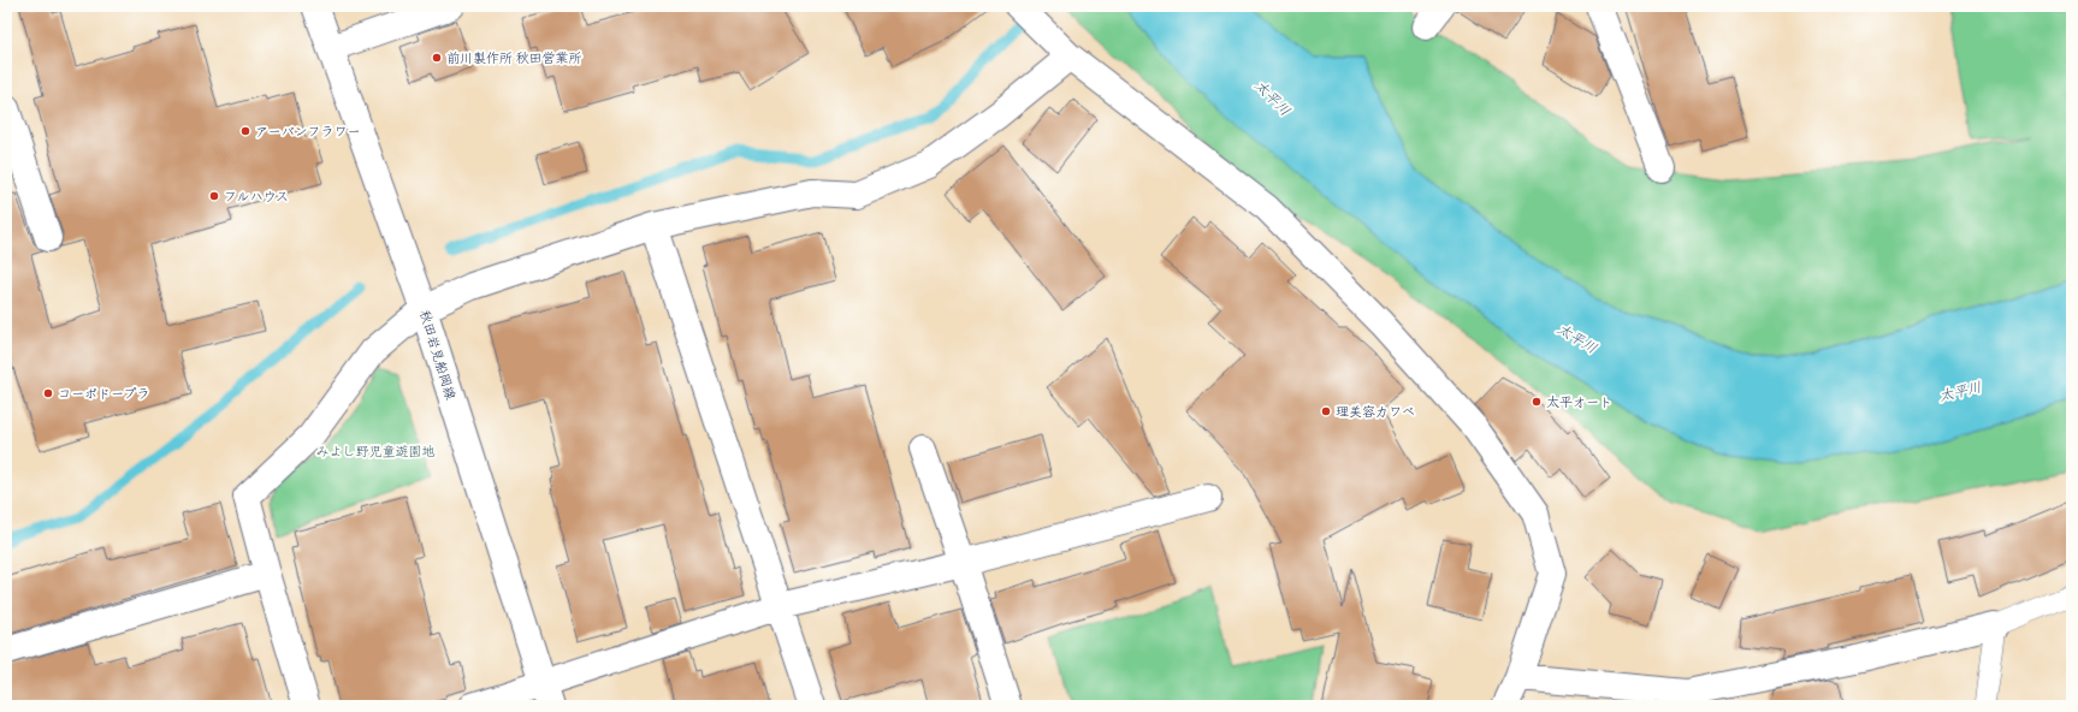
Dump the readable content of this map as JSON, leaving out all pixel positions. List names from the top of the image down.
{
  "streets": {
    "street": ["秋田岩見船岡線"]
  },
  "water": ["太平川"],
  "parks": ["みよし野児童遊園地"],
  "places": [
    "前川製作所 秋田営業所",
    "アーバンフラワー",
    "フルハウス",
    "コーポドープラ",
    "太平オート",
    "理美容カワベ"
  ]
}
